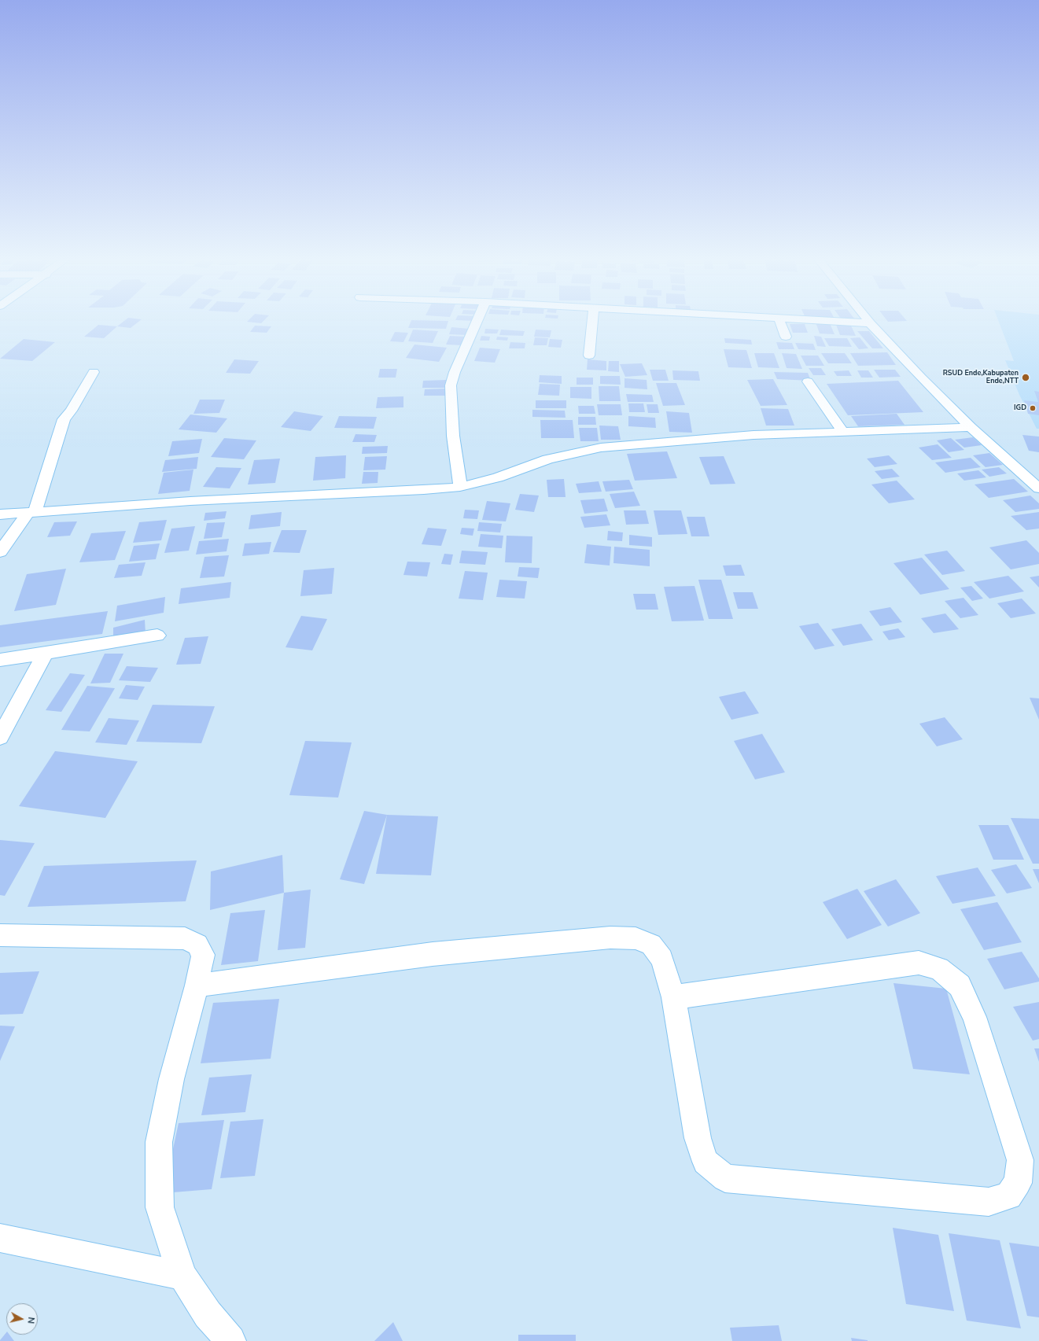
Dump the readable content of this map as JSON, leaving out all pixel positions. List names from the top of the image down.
{
  "places": ["RSUD Ende,Kabupaten Ende,NTT", "IGD"],
  "north": "right"
}
